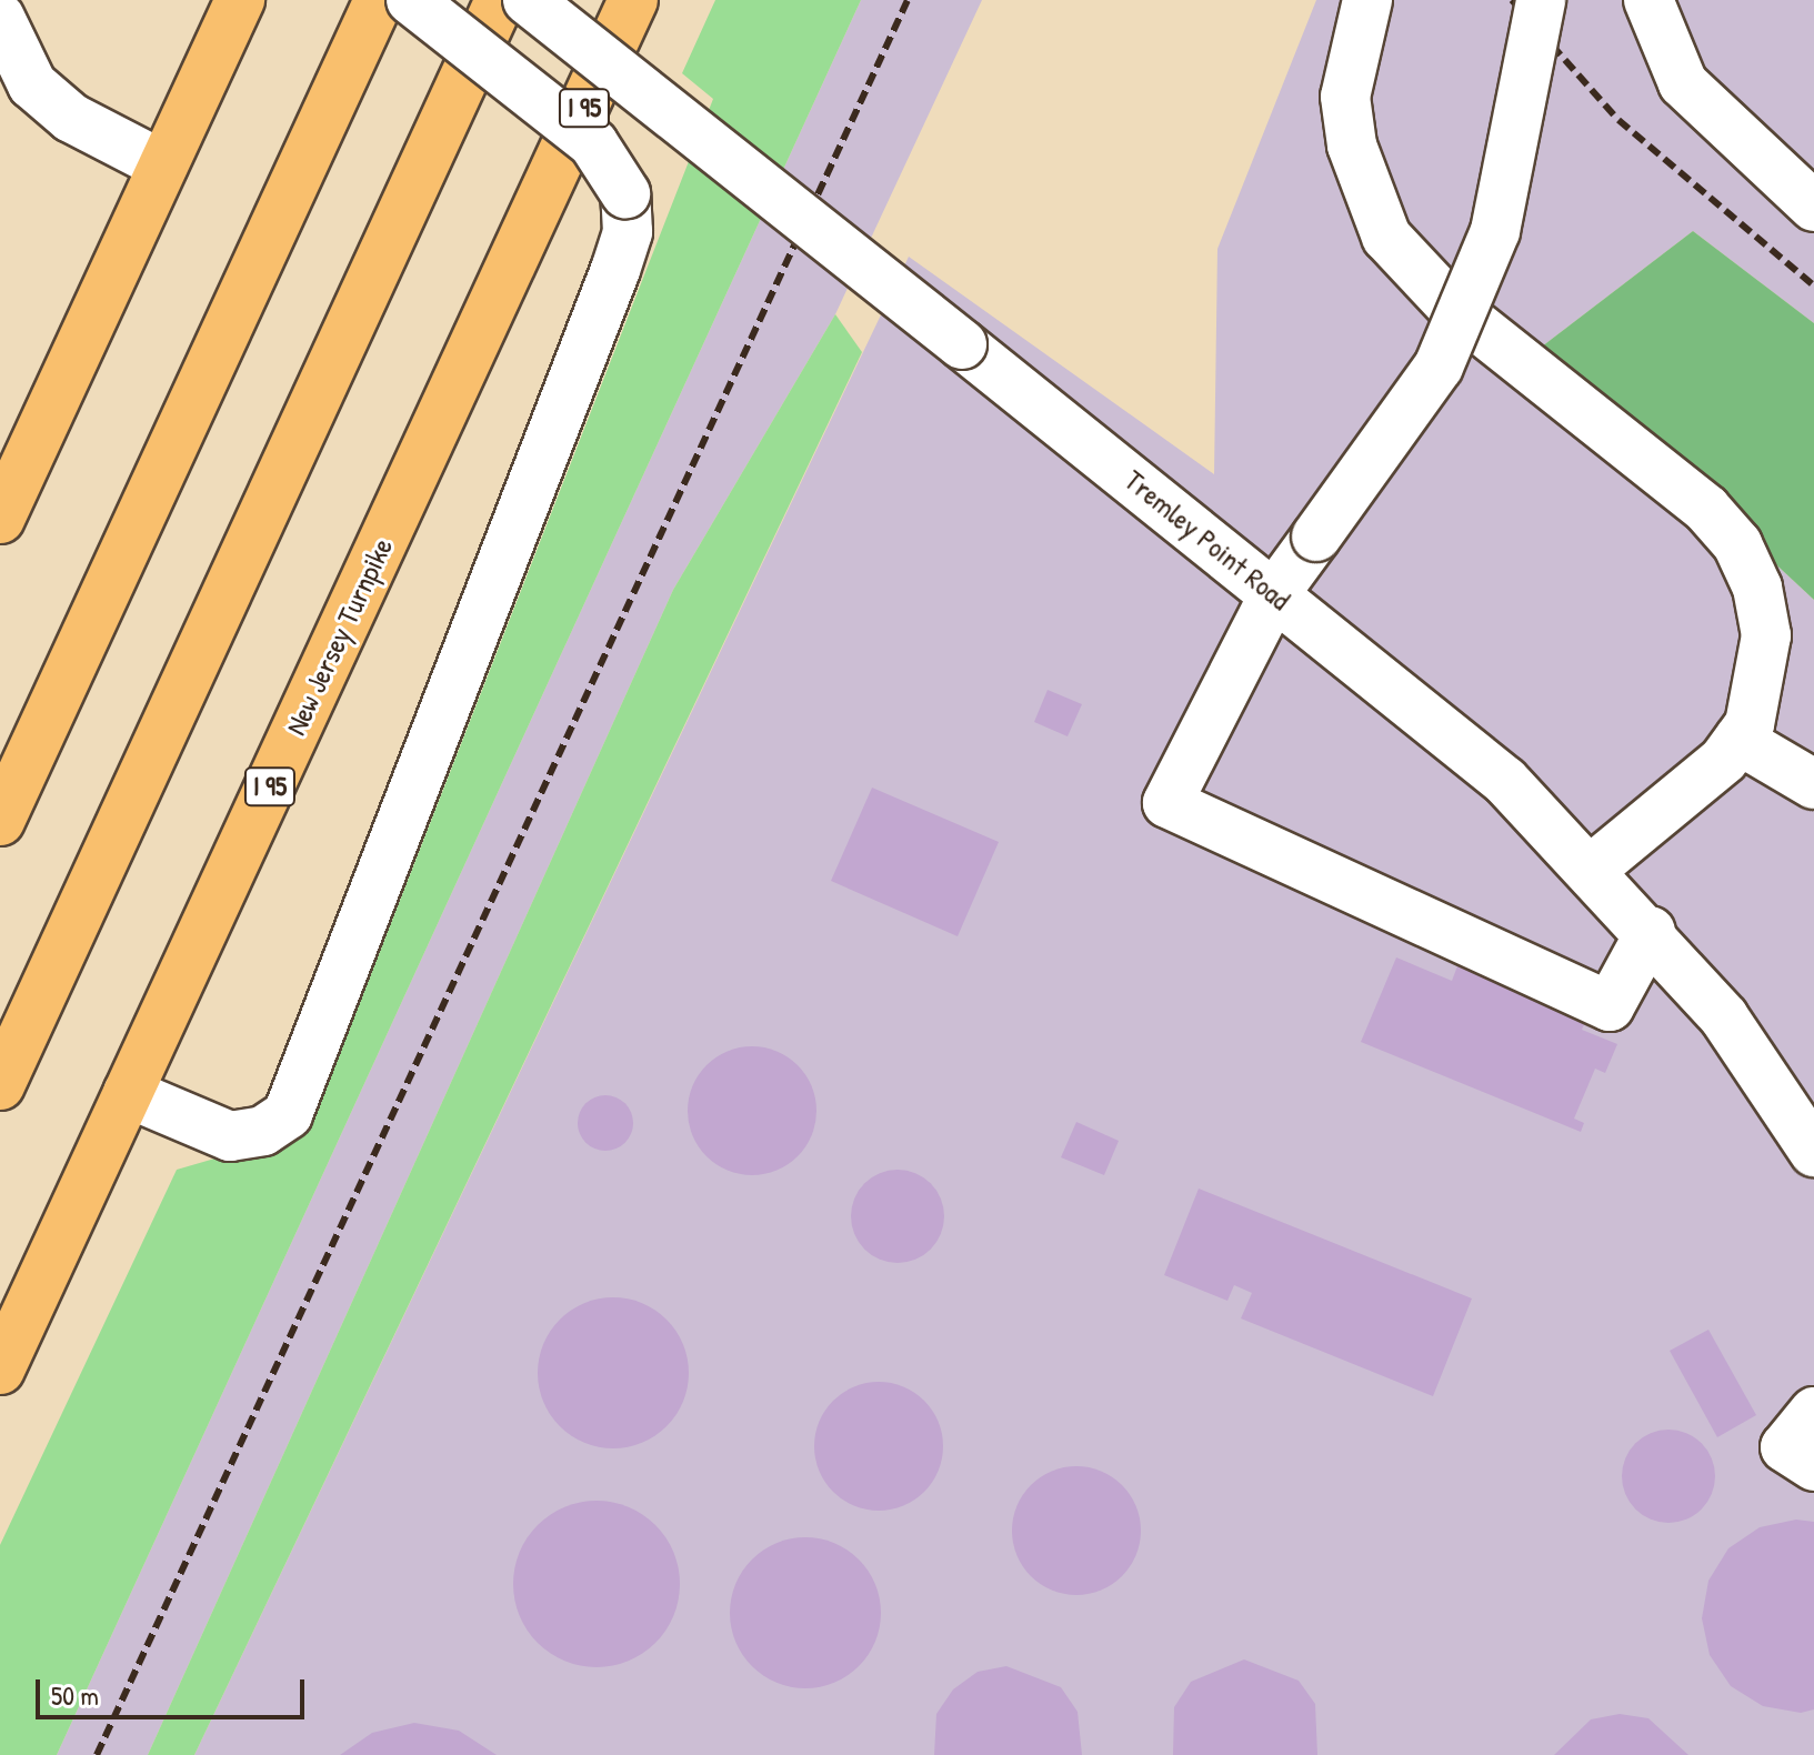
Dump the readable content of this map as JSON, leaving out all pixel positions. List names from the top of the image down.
{
  "streets": {
    "highway": ["I 95", "New Jersey Turnpike"],
    "street": ["Tremley Point Road"]
  },
  "scale_bar": "50 m"
}
